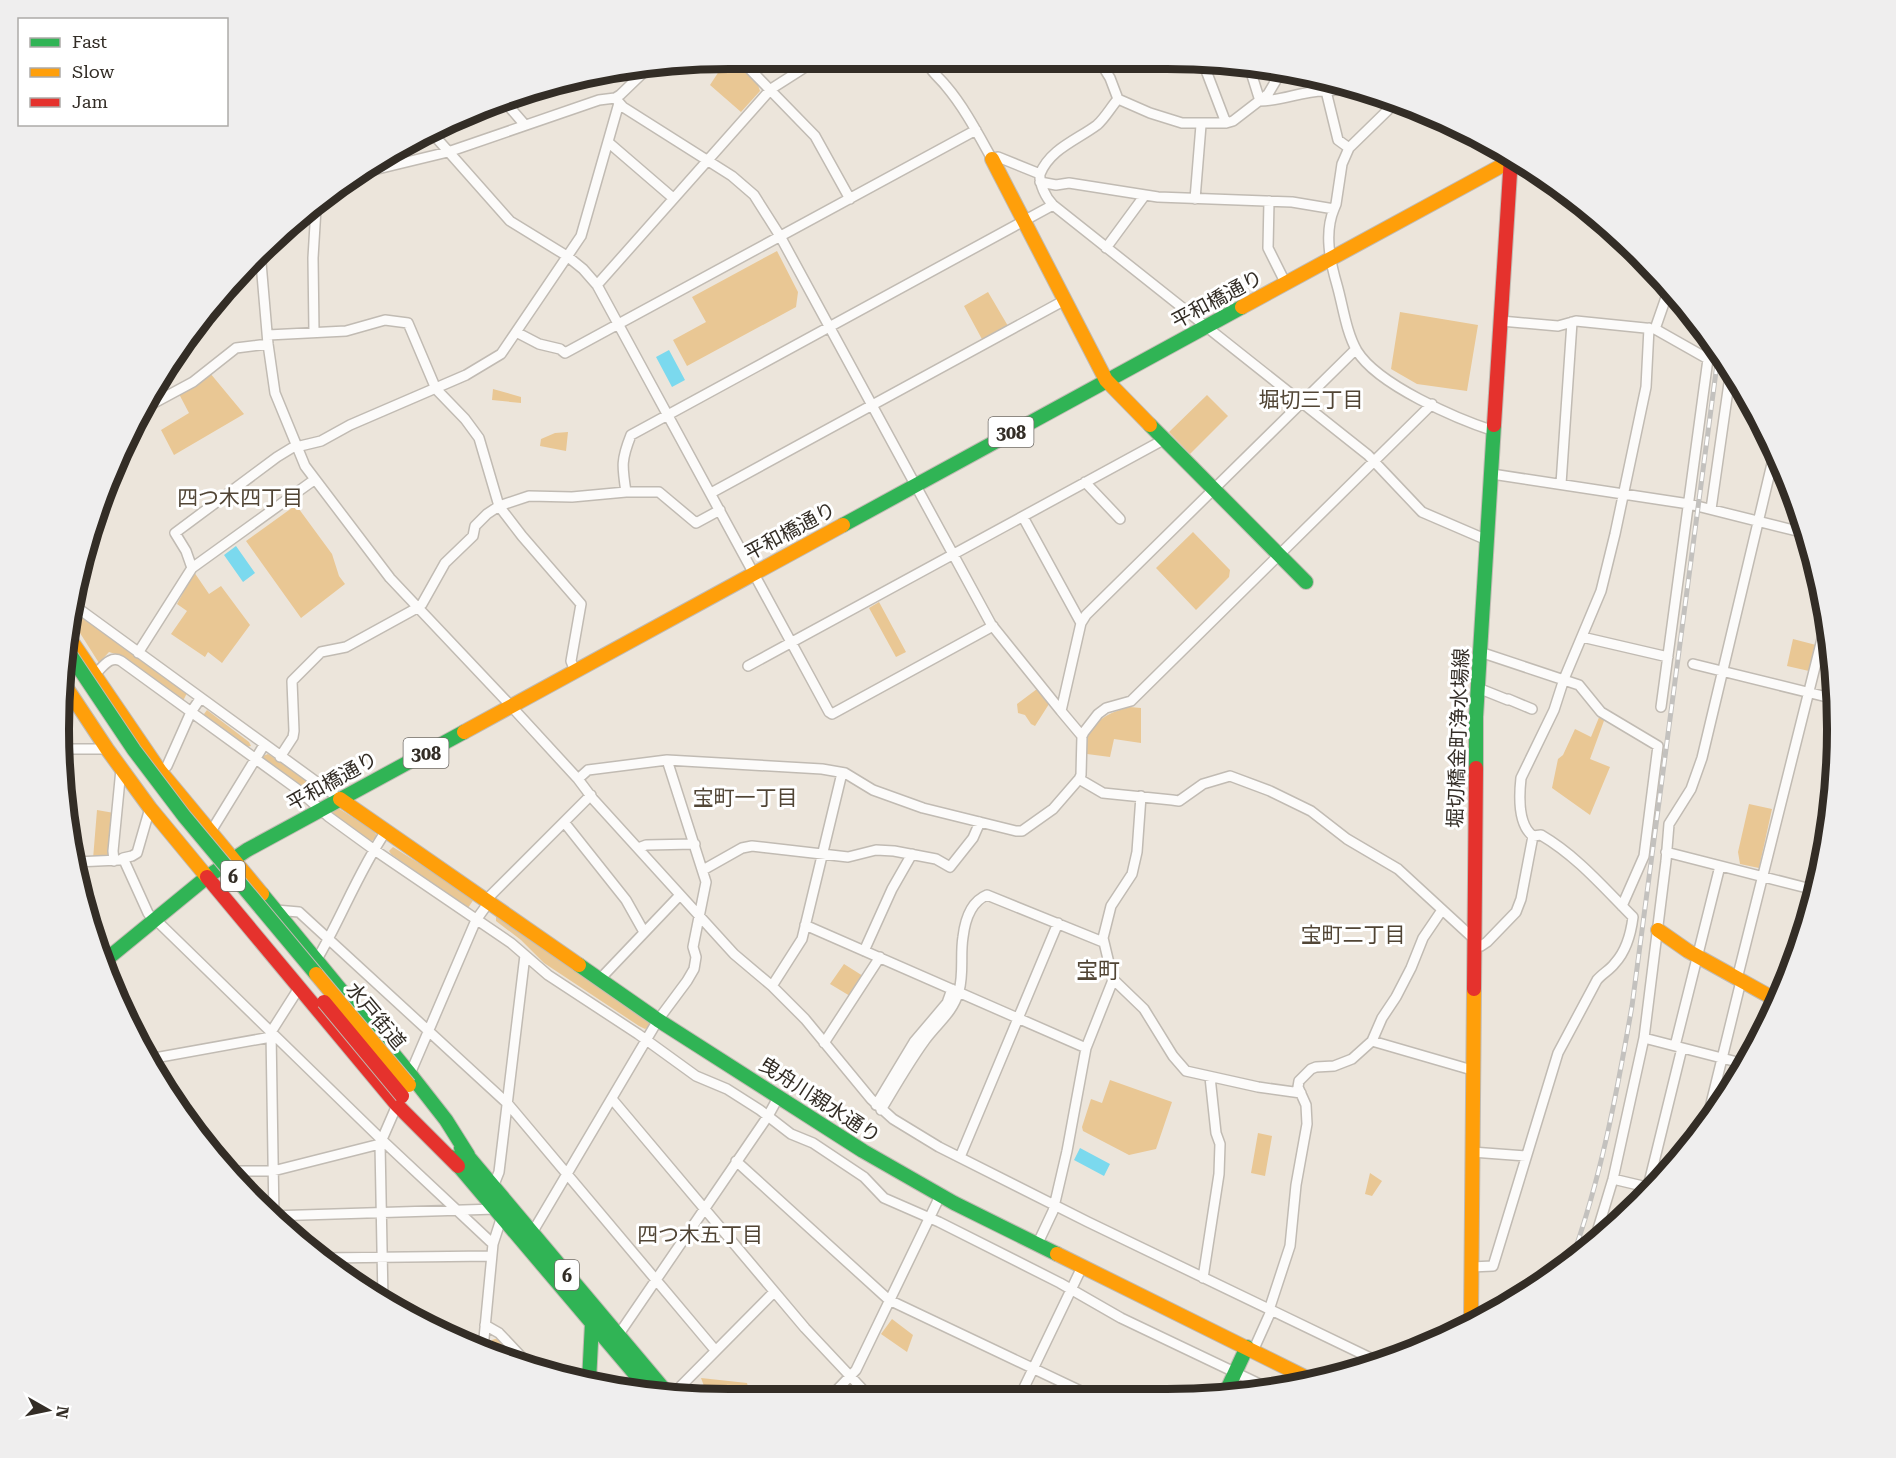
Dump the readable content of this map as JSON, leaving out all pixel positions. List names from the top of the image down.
{
  "streets": {
    "main road": [
      "平和橋通り",
      "308",
      "堀切橋金町浄水場線",
      "6",
      "水戸街道",
      "曳舟川親水通り"
    ]
  },
  "crossings": [
    ["平和橋通り", "曳舟川親水通り"]
  ],
  "districts": [
    "堀切三丁目",
    "四つ木四丁目",
    "宝町一丁目",
    "宝町二丁目",
    "宝町",
    "四つ木五丁目"
  ],
  "legend": ["Fast", "Slow", "Jam"],
  "north": "right"
}
